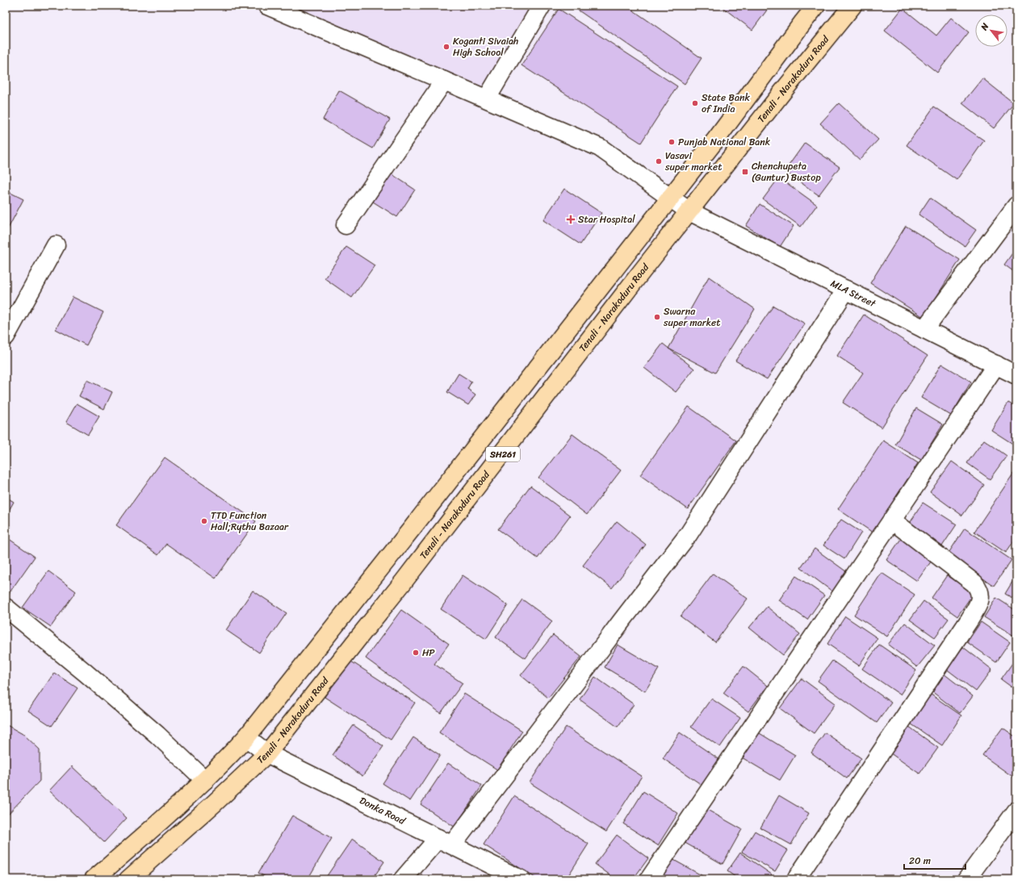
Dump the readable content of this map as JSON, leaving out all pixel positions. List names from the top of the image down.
{
  "streets": {
    "main road": ["Tenali - Narakoduru Road", "SH261"],
    "street": ["MLA Street", "Donka Road"]
  },
  "crossings": [
    ["Tenali - Narakoduru Road", "MLA Street"],
    ["Tenali - Narakoduru Road", "Donka Road"],
    ["MLA Street", "SH261"],
    ["SH261", "Donka Road"]
  ],
  "places": {
    "other": [
      "Koganti Sivaiah High School",
      "State Bank of India",
      "Punjab National Bank",
      "Vasavi super market",
      "Swarna super market",
      "TTD Function Hall;Rythu Bazaar",
      "HP"
    ],
    "transit": ["Chenchupeta (Guntur) Bustop"],
    "health": ["Star Hospital"]
  },
  "scale_bar": "20 m",
  "north": "top left"
}
